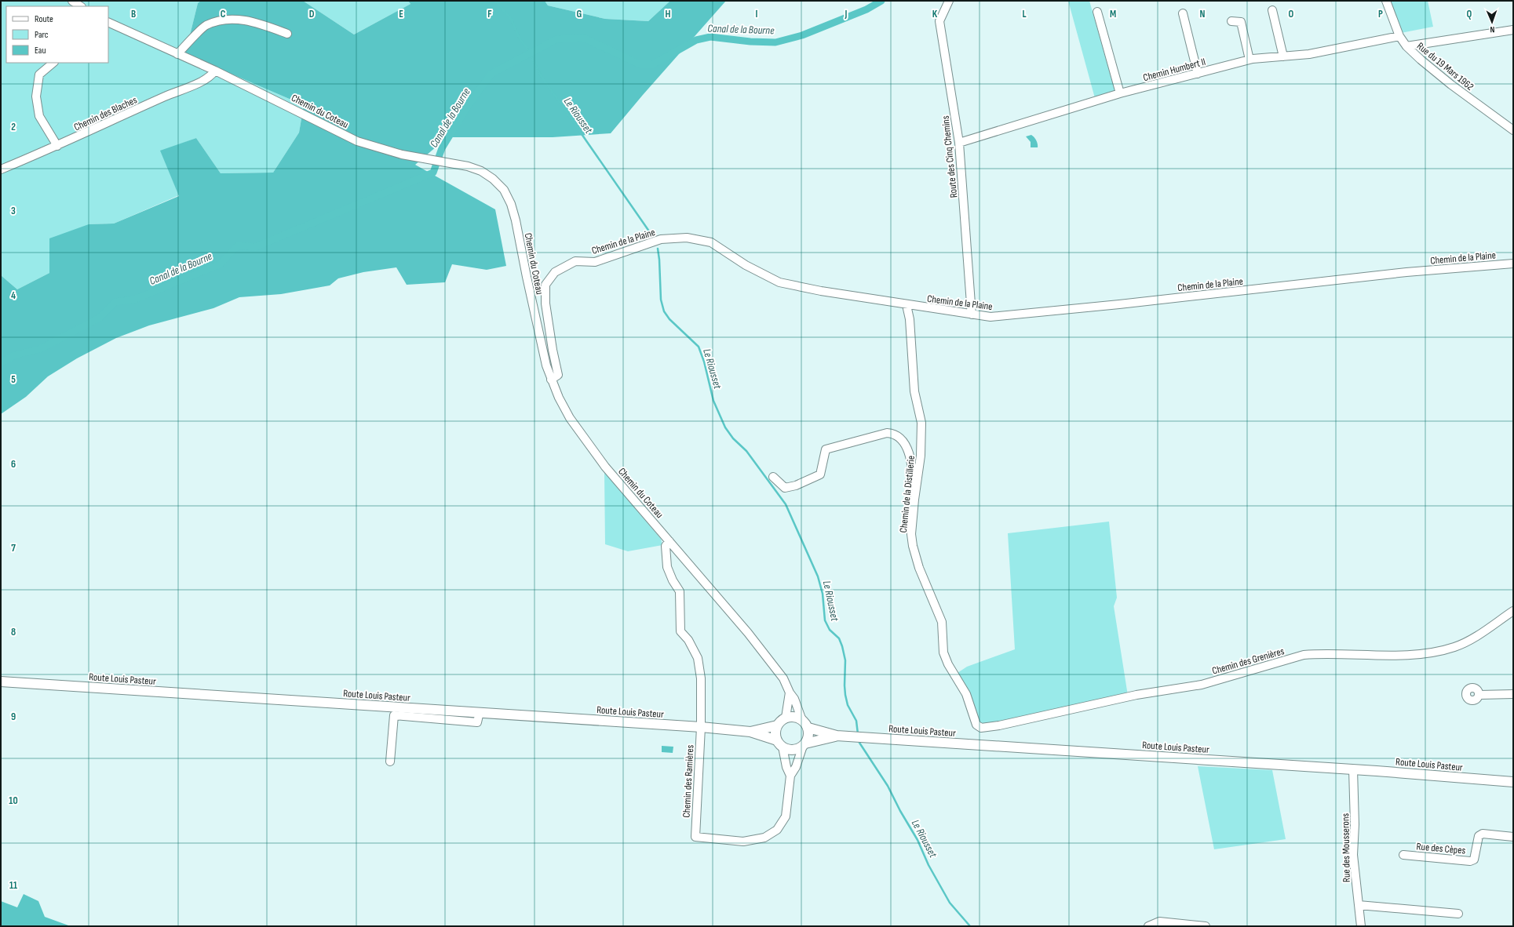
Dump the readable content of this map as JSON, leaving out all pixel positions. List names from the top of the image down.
{
  "streets": {
    "main road": ["Route Louis Pasteur"],
    "street": [
      "Rue du 19 Mars 1962",
      "Chemin Humbert II",
      "Chemin du Coteau",
      "Chemin des Blaches",
      "Route des Cinq Chemins",
      "Chemin de la Plaine",
      "Chemin de la Distillerie",
      "Chemin des Grenières",
      "Chemin des Ramières",
      "Rue des Mousserons",
      "Rue des Cèpes"
    ]
  },
  "crossings": [
    ["Rue du 19 Mars 1962", "Chemin Humbert II"],
    ["Chemin Humbert II", "Route des Cinq Chemins"],
    ["Chemin du Coteau", "Chemin des Blaches"],
    ["Chemin du Coteau", "Chemin de la Plaine"],
    ["Chemin du Coteau", "Route Louis Pasteur"],
    ["Chemin du Coteau", "Chemin des Ramières"],
    ["Route des Cinq Chemins", "Chemin de la Plaine"],
    ["Chemin de la Plaine", "Chemin de la Distillerie"],
    ["Chemin de la Distillerie", "Chemin des Grenières"],
    ["Route Louis Pasteur", "Chemin des Ramières"],
    ["Route Louis Pasteur", "Rue des Mousserons"]
  ],
  "water": ["Canal de la Bourne", "Le Riousset"],
  "legend": ["Route", "Parc", "Eau"],
  "north": "bottom",
  "grid": {
    "columns": [
      "B",
      "C",
      "D",
      "E",
      "F",
      "G",
      "H",
      "I",
      "J",
      "K",
      "L",
      "M",
      "N",
      "O",
      "P",
      "Q"
    ],
    "rows": [
      "2",
      "3",
      "4",
      "5",
      "6",
      "7",
      "8",
      "9",
      "10",
      "11"
    ]
  }
}
